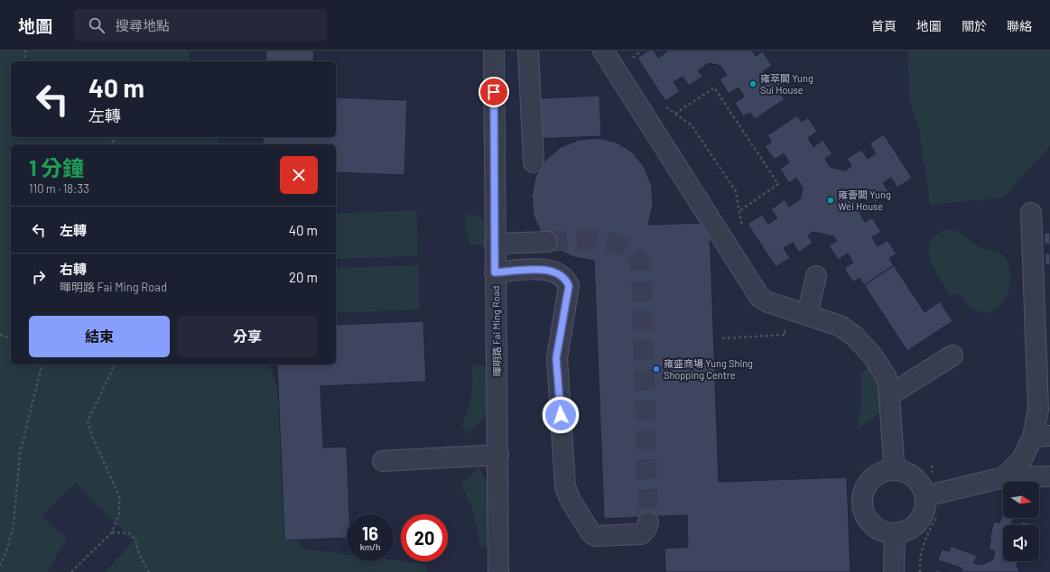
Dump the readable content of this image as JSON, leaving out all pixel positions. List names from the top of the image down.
{
  "streets": {
    "street": ["暉明路 Fai Ming Road"]
  },
  "places": ["雍萃閣 Yung Sui House", "雍薈閣 Yung Wei House", "雍盛商場 Yung Shing Shopping Centre"],
  "north": "right",
  "page": {
    "header": "地圖",
    "search": "搜尋地點",
    "nav": [
      "首頁",
      "地圖",
      "關於",
      "聯絡"
    ],
    "turn": ["40 m", "左轉"],
    "heading": ["1 分鐘", "110 m · 18:33"],
    "list": [
      {
        "name": "左轉",
        "value": "40 m"
      },
      {
        "name": "右轉",
        "note": "暉明路 Fai Ming Road",
        "value": "20 m"
      }
    ],
    "buttons": ["結束", "分享"],
    "speed": "16 km/h",
    "limit": "20"
  }
}
